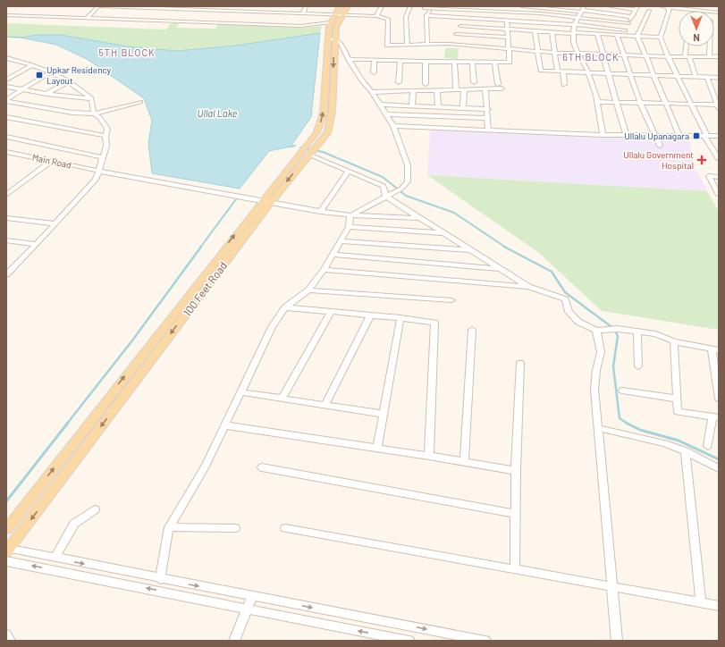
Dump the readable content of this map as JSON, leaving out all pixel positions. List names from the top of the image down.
{
  "streets": {
    "main road": ["100 Feet Road"],
    "street": ["Main Road"]
  },
  "crossings": [
    ["Main Road", "100 Feet Road"]
  ],
  "districts": ["5TH BLOCK", "6TH BLOCK"],
  "water": ["Ullal Lake"],
  "places": {
    "transit": ["Upkar Residency Layout", "Ullalu Upanagara"],
    "health": ["Ullalu Government Hospital"]
  },
  "north": "bottom"
}
